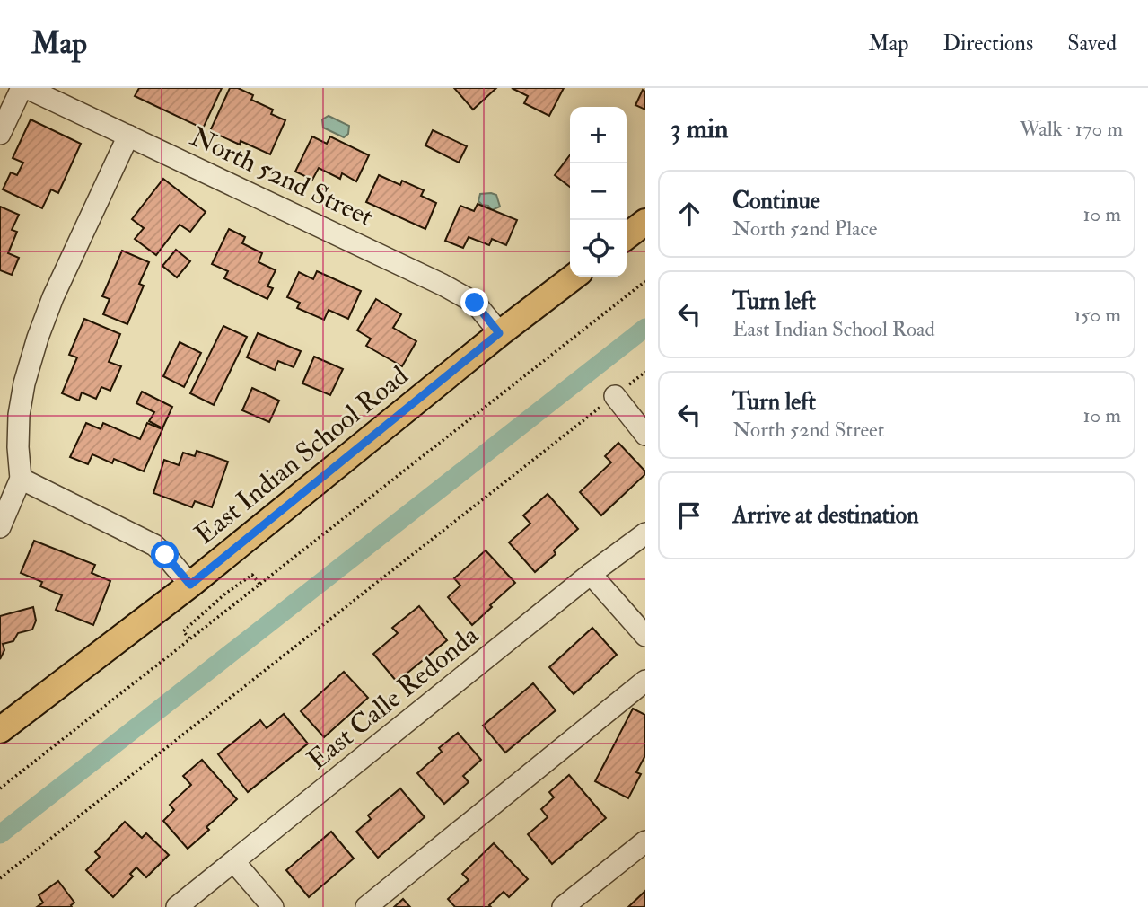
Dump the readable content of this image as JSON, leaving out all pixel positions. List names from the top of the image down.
{
  "streets": {
    "main road": ["East Indian School Road"],
    "street": ["North 52nd Street", "East Calle Redonda"]
  },
  "crossings": [
    ["North 52nd Street", "East Indian School Road"]
  ],
  "page": {
    "header": "Map",
    "nav": ["Map", "Directions", "Saved"],
    "heading": ["3 min", "Walk · 170 m"],
    "map_buttons": ["+", "−"],
    "list": [
      ["Continue", "North 52nd Place", "10 m"],
      ["Turn left", "East Indian School Road", "150 m"],
      ["Turn left", "North 52nd Street", "10 m"],
      "Arrive at destination"
    ]
  }
}
